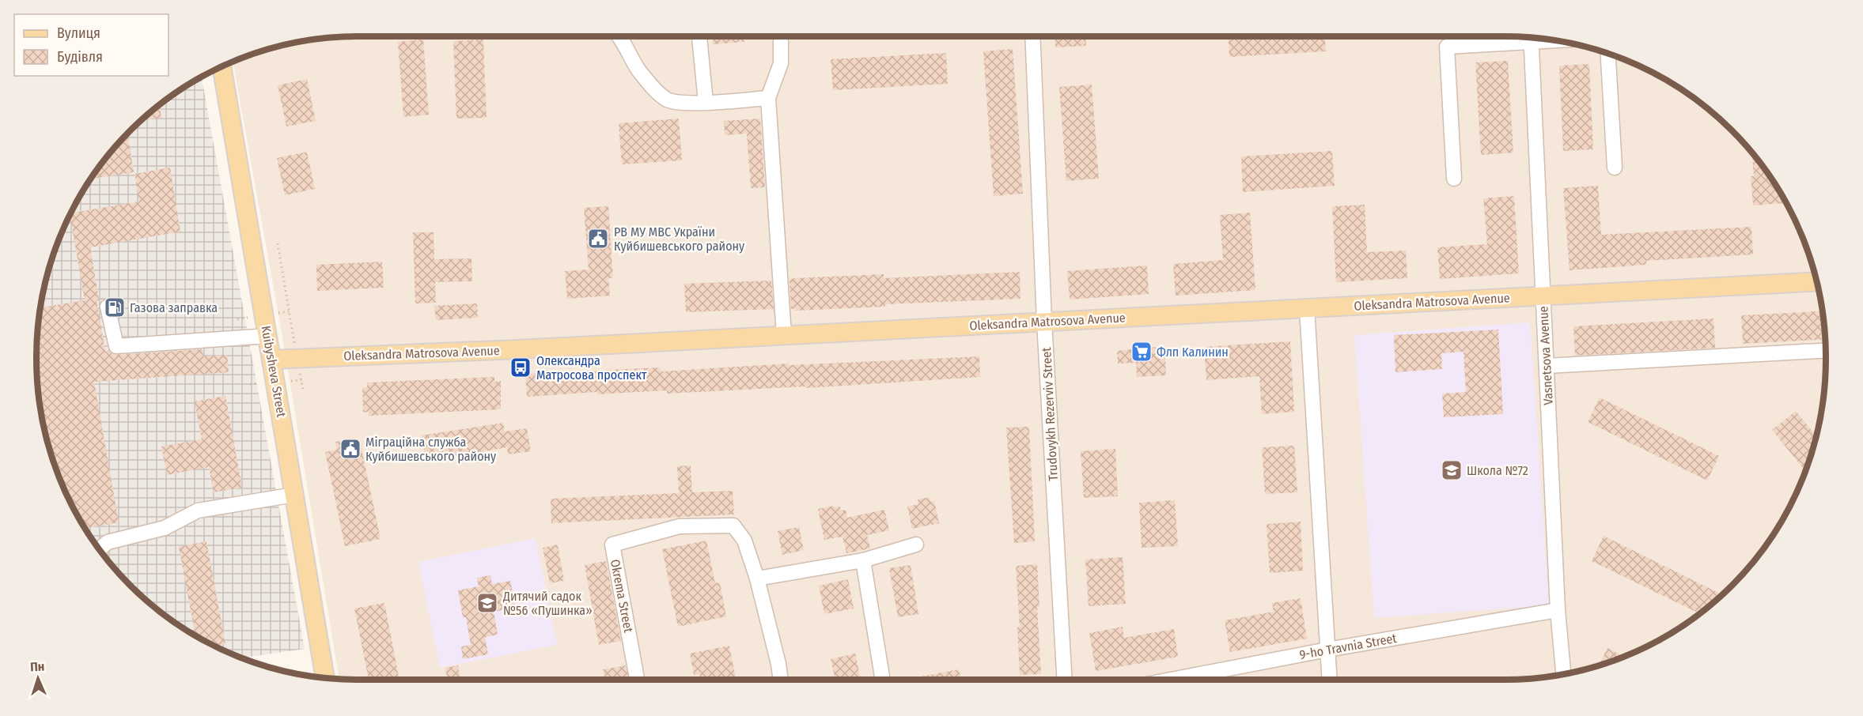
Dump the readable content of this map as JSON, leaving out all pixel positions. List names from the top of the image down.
{
  "streets": {
    "main road": ["Oleksandra Matrosova Avenue", "Kuibysheva Street"],
    "street": [
      "Vasnetsova Avenue",
      "Trudovykh Rezerviv Street",
      "Okrema Street",
      "9-ho Travnia Street"
    ]
  },
  "crossings": [
    ["Oleksandra Matrosova Avenue", "Vasnetsova Avenue"],
    ["Oleksandra Matrosova Avenue", "Kuibysheva Street"],
    ["Oleksandra Matrosova Avenue", "Trudovykh Rezerviv Street"],
    ["Vasnetsova Avenue", "9-ho Travnia Street"]
  ],
  "places": {
    "public building": ["РВ МУ МВС України Куйбишевського району", "Міграційна служба Куйбишевського району"],
    "fuel station": ["Газова заправка"],
    "supermarket": ["Флп Калинин"],
    "bus stop": ["Олександра Матросова проспект"],
    "school or university": ["Школа №72", "Дитячий садок №56 «Пушинка»"]
  },
  "legend": ["Вулиця", "Будівля"],
  "north": "top"
}
